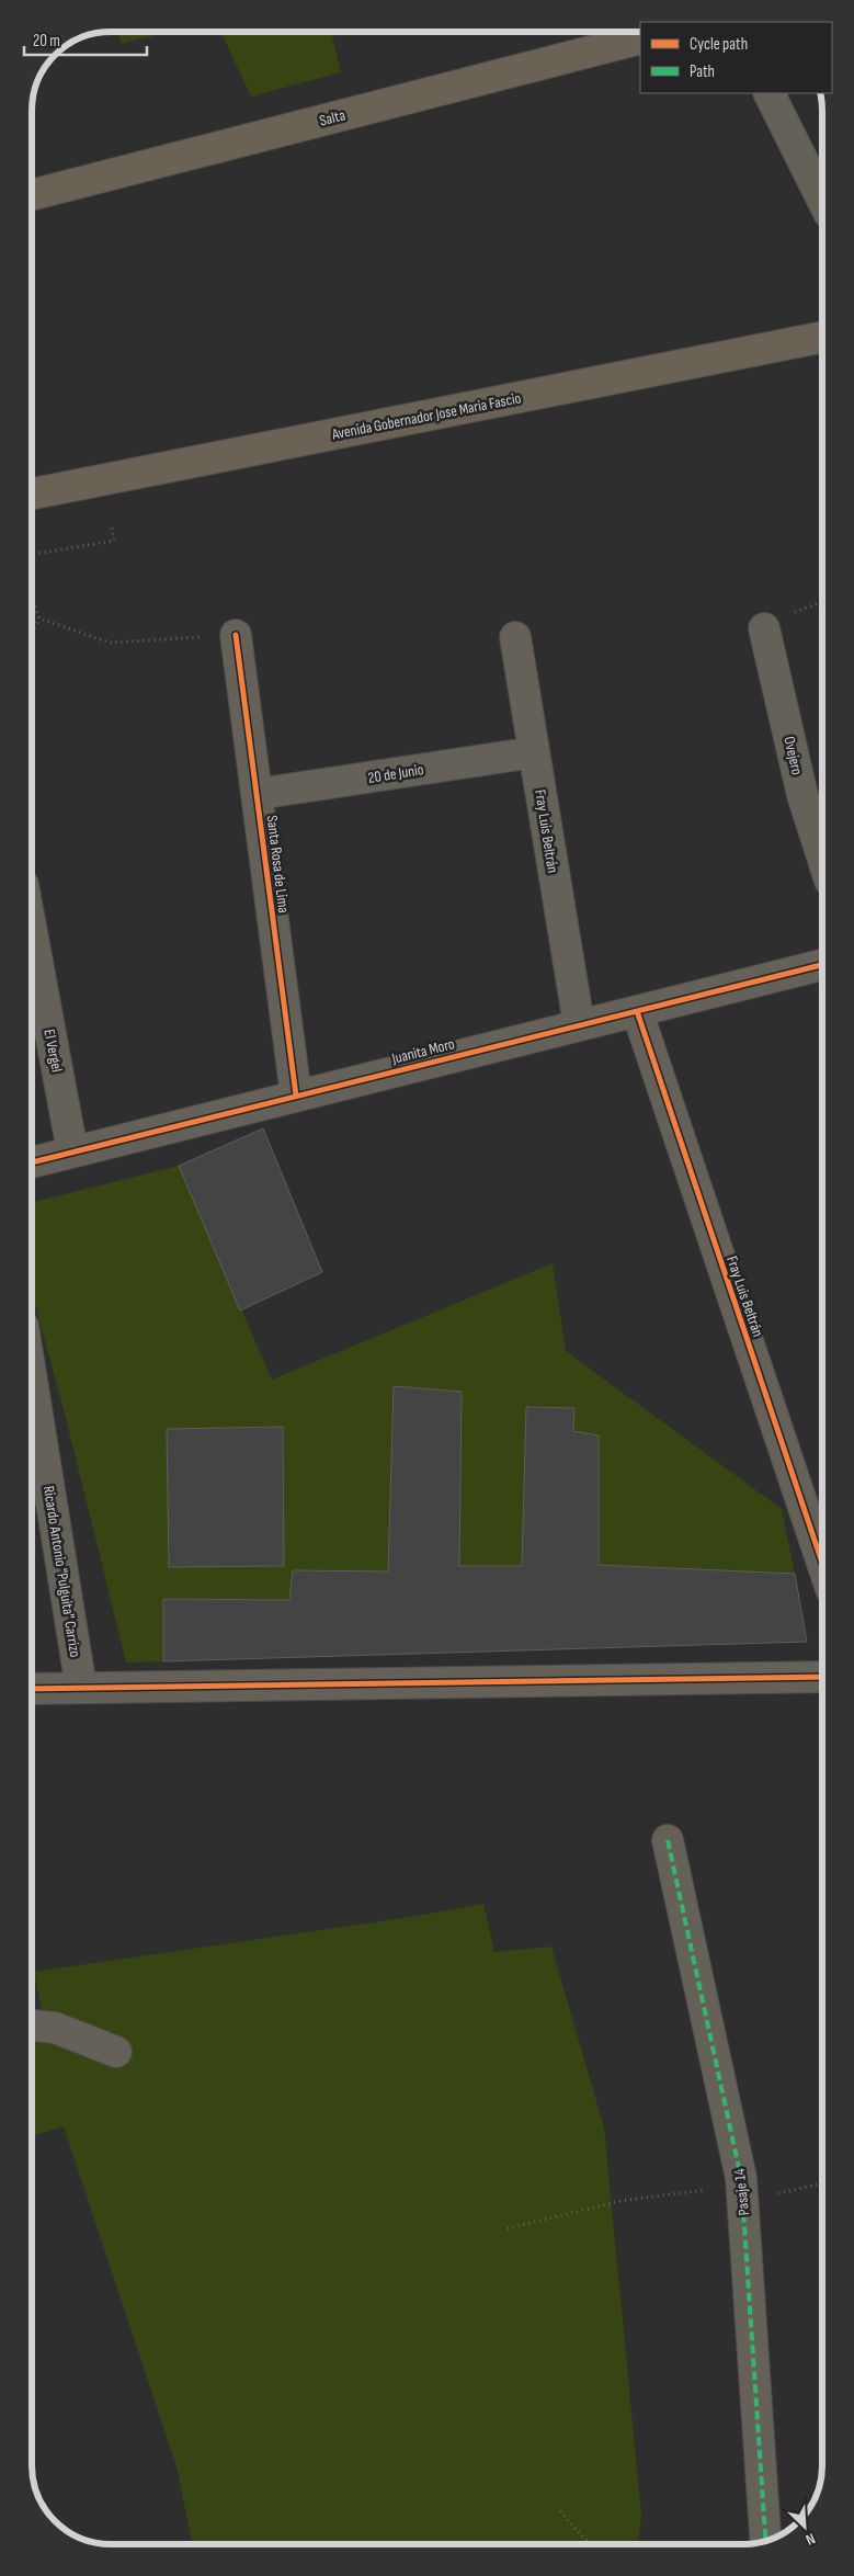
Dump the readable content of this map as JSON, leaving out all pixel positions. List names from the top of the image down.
{
  "streets": {
    "main road": ["Salta", "Avenida Gobernador Jose Maria Fascio"],
    "street": [
      "Ovejero",
      "20 de Junio",
      "Fray Luis Beltrán",
      "Santa Rosa de Lima",
      "El Vergel",
      "Juanita Moro",
      "Ricardo Antonio \"Pulguita\" Carrizo",
      "Pasaje 14"
    ]
  },
  "crossings": [
    ["20 de Junio", "Fray Luis Beltrán"],
    ["20 de Junio", "Santa Rosa de Lima"],
    ["Fray Luis Beltrán", "Juanita Moro"],
    ["Santa Rosa de Lima", "Juanita Moro"],
    ["El Vergel", "Juanita Moro"]
  ],
  "legend": ["Cycle path", "Path"],
  "scale_bar": "20 m",
  "north": "bottom right"
}
